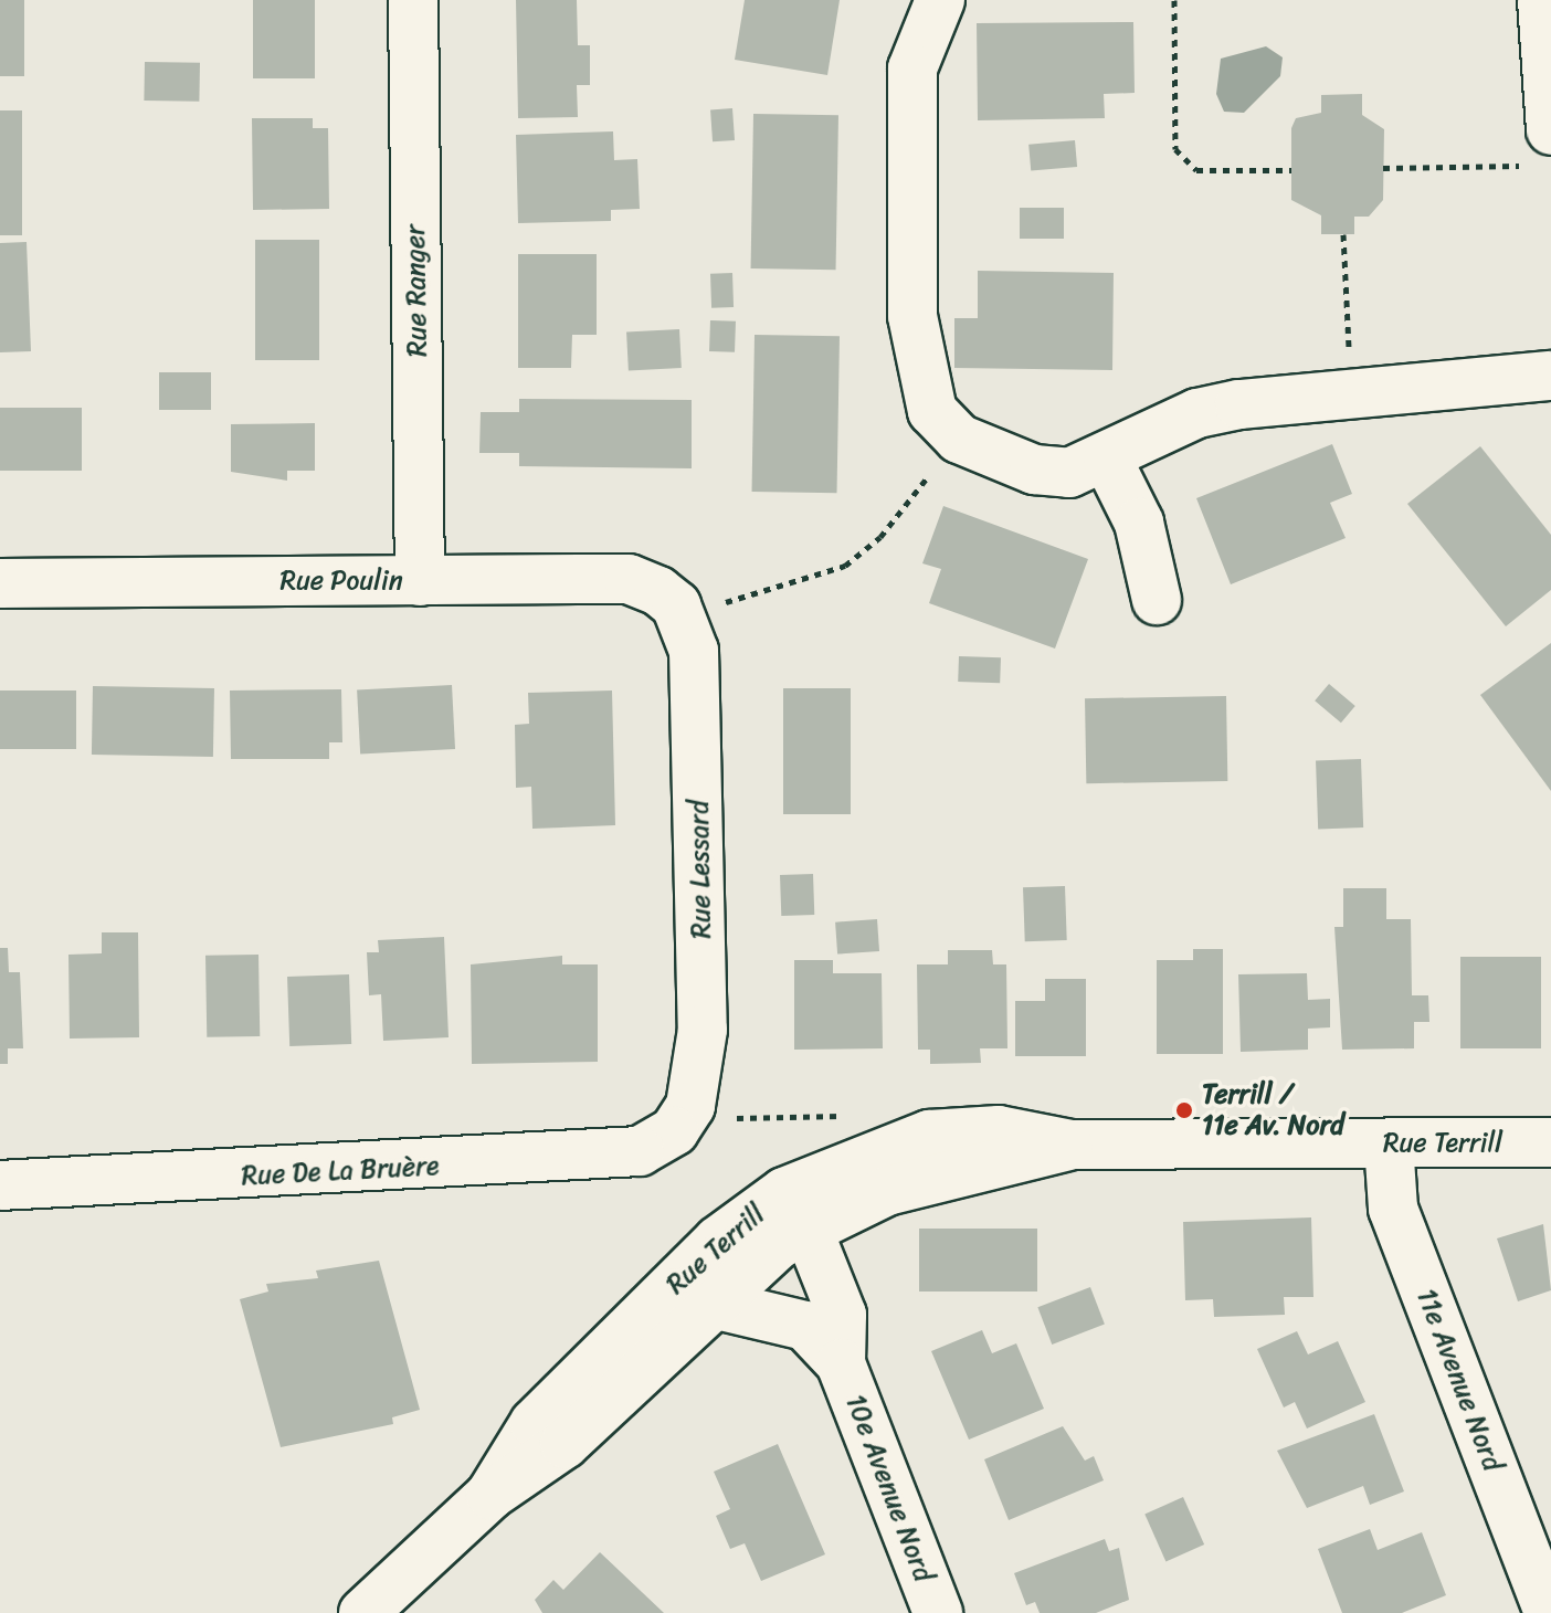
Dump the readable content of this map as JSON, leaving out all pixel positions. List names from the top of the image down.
{
  "streets": {
    "street": [
      "Rue Ranger",
      "Rue Poulin",
      "Rue Lessard",
      "Rue Terrill",
      "Rue De La Bruère",
      "11e Avenue Nord",
      "10e Avenue Nord"
    ]
  },
  "crossings": [
    ["Rue Ranger", "Rue Poulin"],
    ["Rue Poulin", "Rue Lessard"],
    ["Rue Lessard", "Rue De La Bruère"],
    ["Rue Terrill", "11e Avenue Nord"],
    ["Rue Terrill", "10e Avenue Nord"]
  ],
  "places": ["Terrill / 11e Av. Nord"]
}
